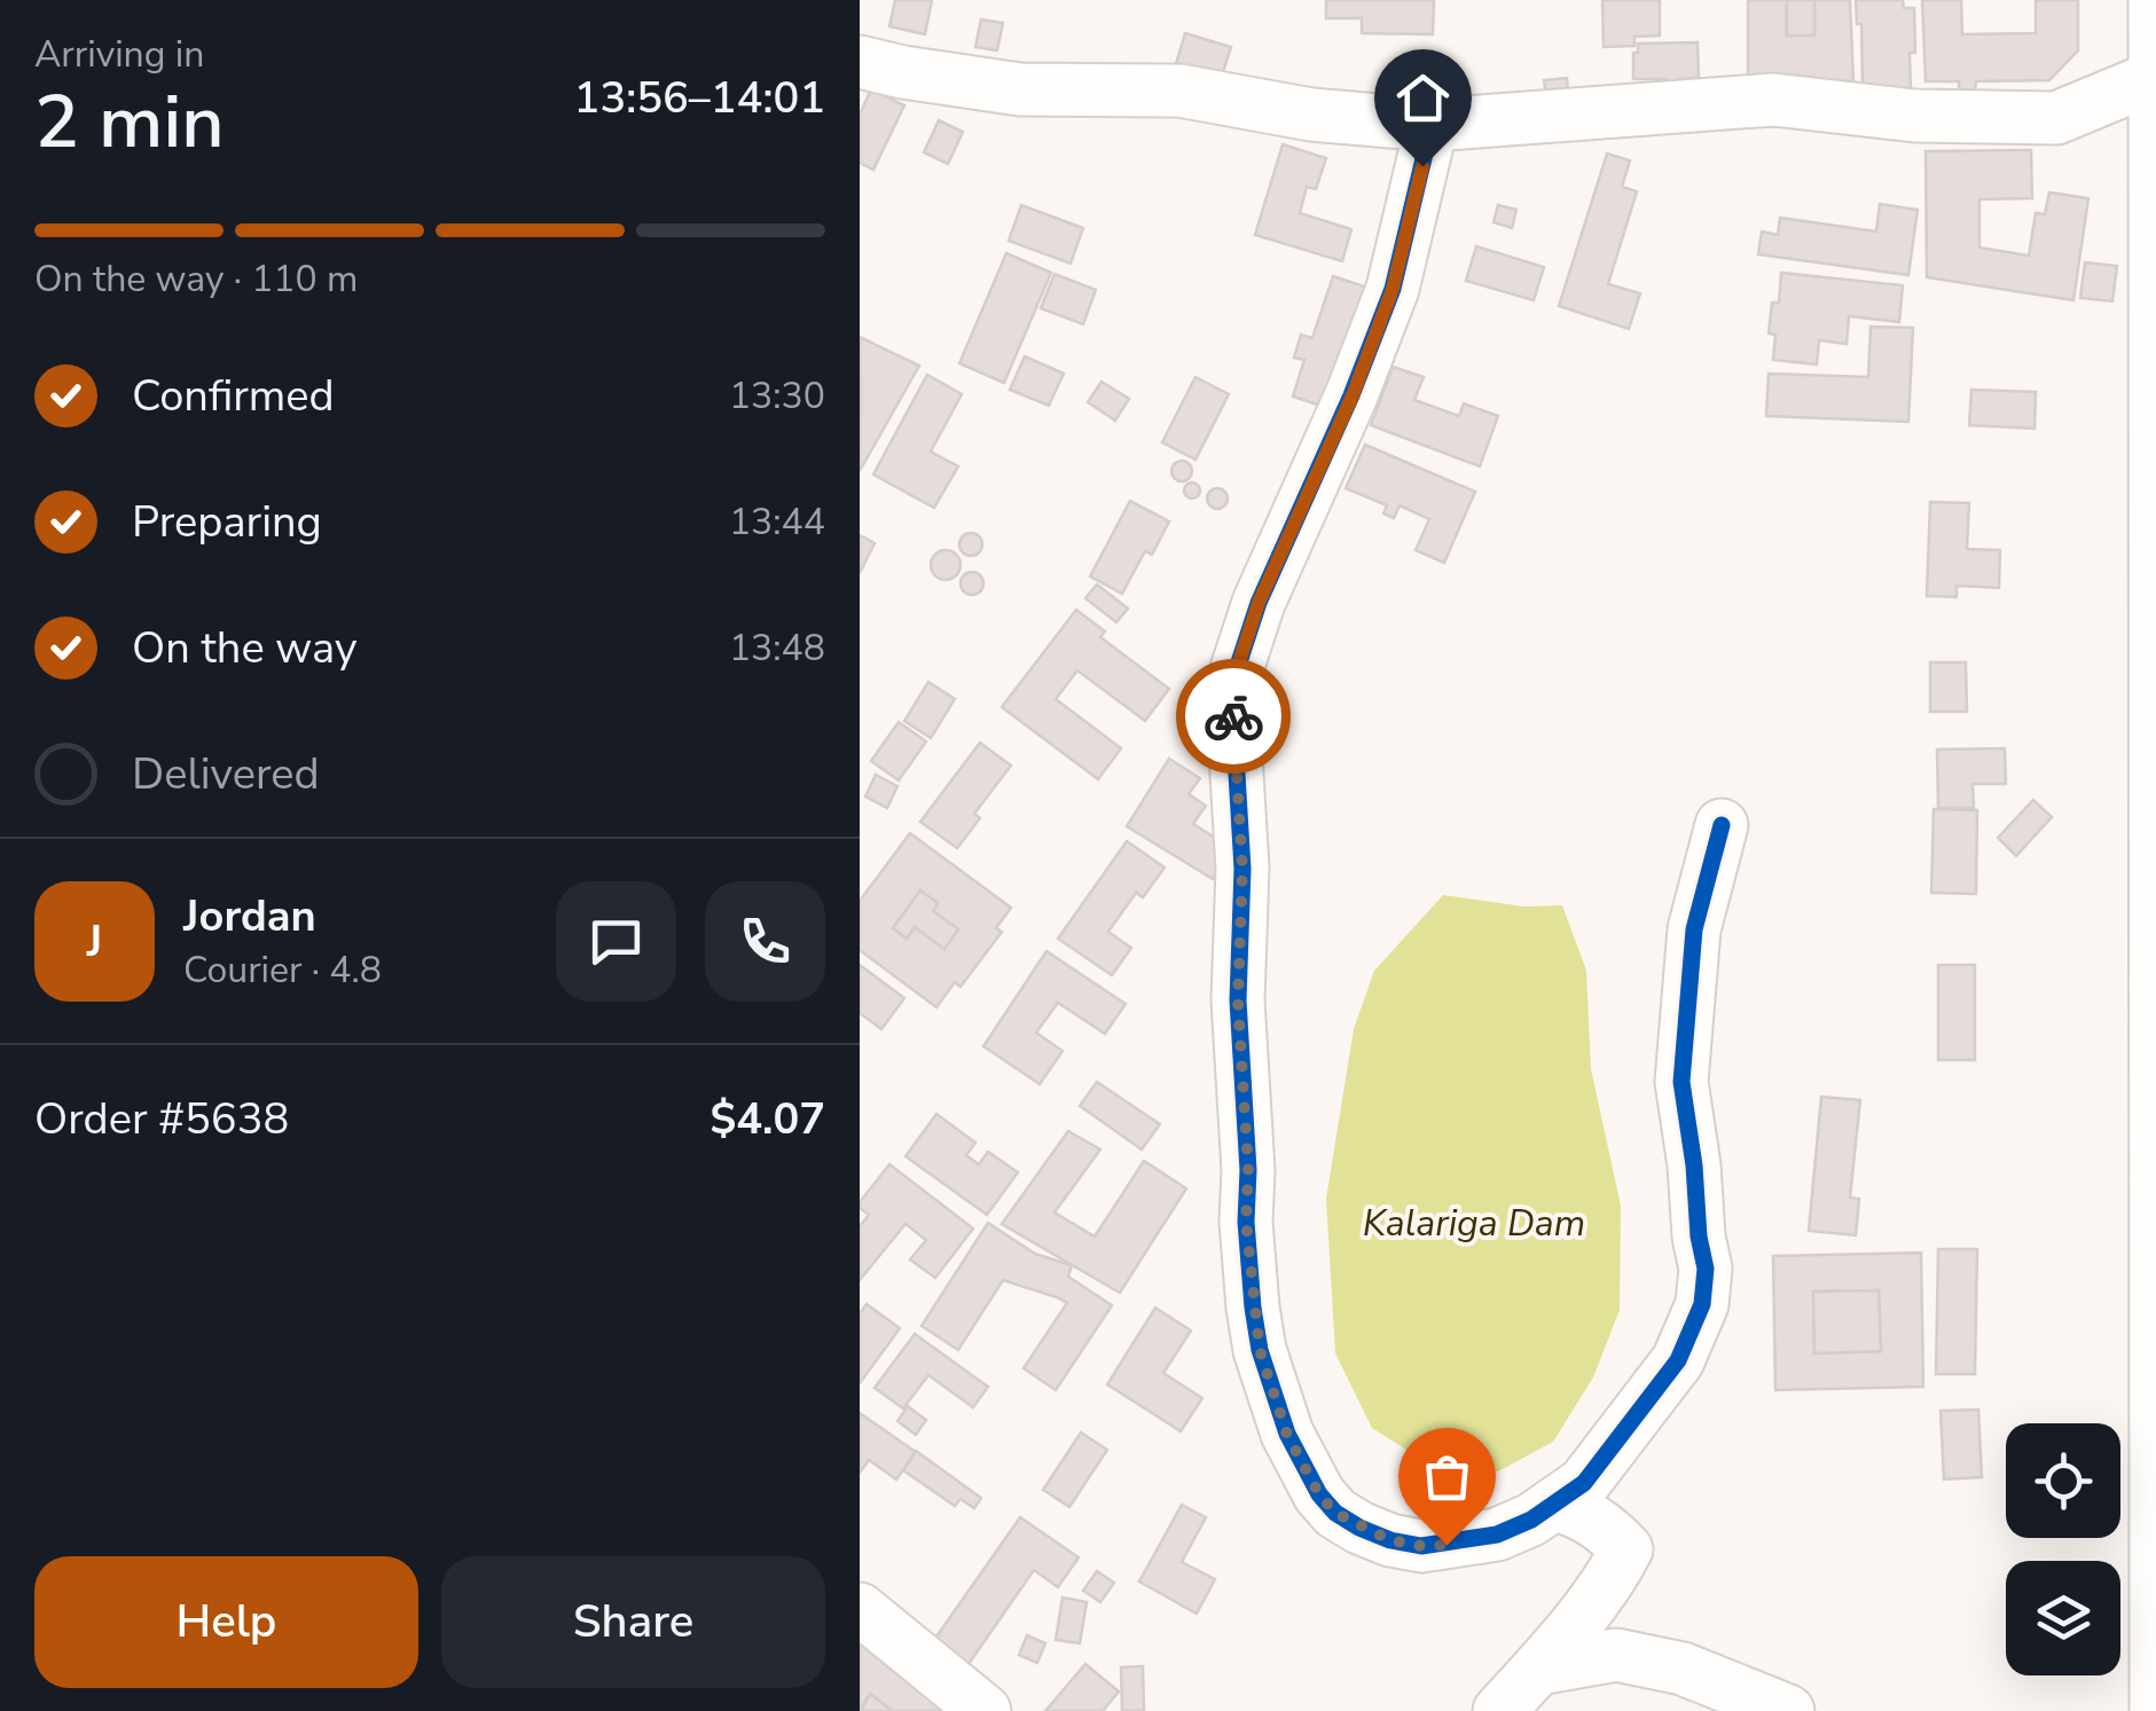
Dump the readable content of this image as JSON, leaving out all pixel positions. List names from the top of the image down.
{
  "water": ["Kalariga Dam"],
  "page": {
    "heading": ["2 min", "Arriving in", "13:56–14:01"],
    "panel": [
      "Jordan",
      "Courier · 4.8",
      "Order #5638",
      "$4.07"
    ],
    "bar": "On the way · 110 m",
    "list": [
      ["Confirmed", "13:30"],
      ["Preparing", "13:44"],
      ["On the way", "13:48"],
      "Delivered"
    ],
    "round": "J",
    "buttons": ["Help", "Share"]
  }
}
